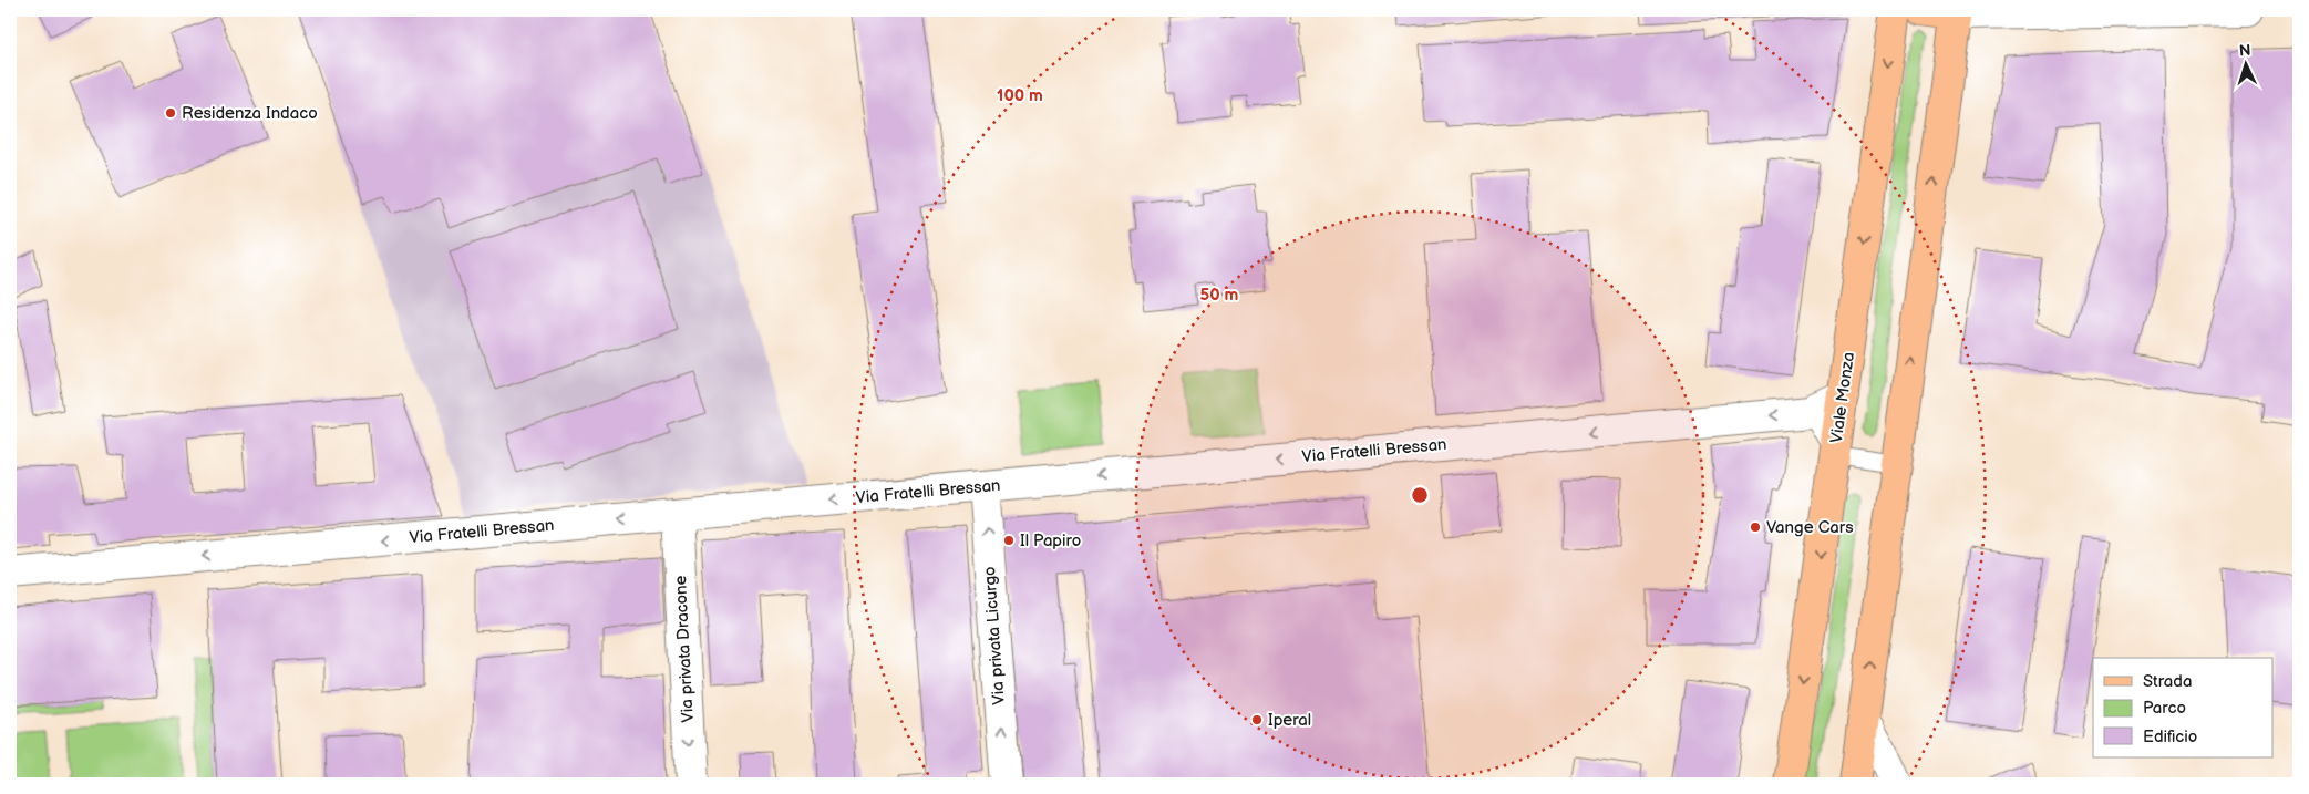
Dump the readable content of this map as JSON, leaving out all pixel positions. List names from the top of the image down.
{
  "streets": {
    "main road": ["Viale Monza"],
    "street": ["Via Fratelli Bressan", "Via privata Licurgo", "Via privata Dracone"]
  },
  "crossings": [
    ["Viale Monza", "Via Fratelli Bressan"],
    ["Via Fratelli Bressan", "Via privata Licurgo"],
    ["Via Fratelli Bressan", "Via privata Dracone"]
  ],
  "one_way": ["Via Fratelli Bressan", "Via privata Licurgo", "Via privata Dracone"],
  "places": [
    "Residenza Indaco",
    "Vange Cars",
    "Il Papiro",
    "Iperal"
  ],
  "legend": ["Strada", "Parco", "Edificio"],
  "north": "top",
  "rings": ["100 m", "50 m"]
}
